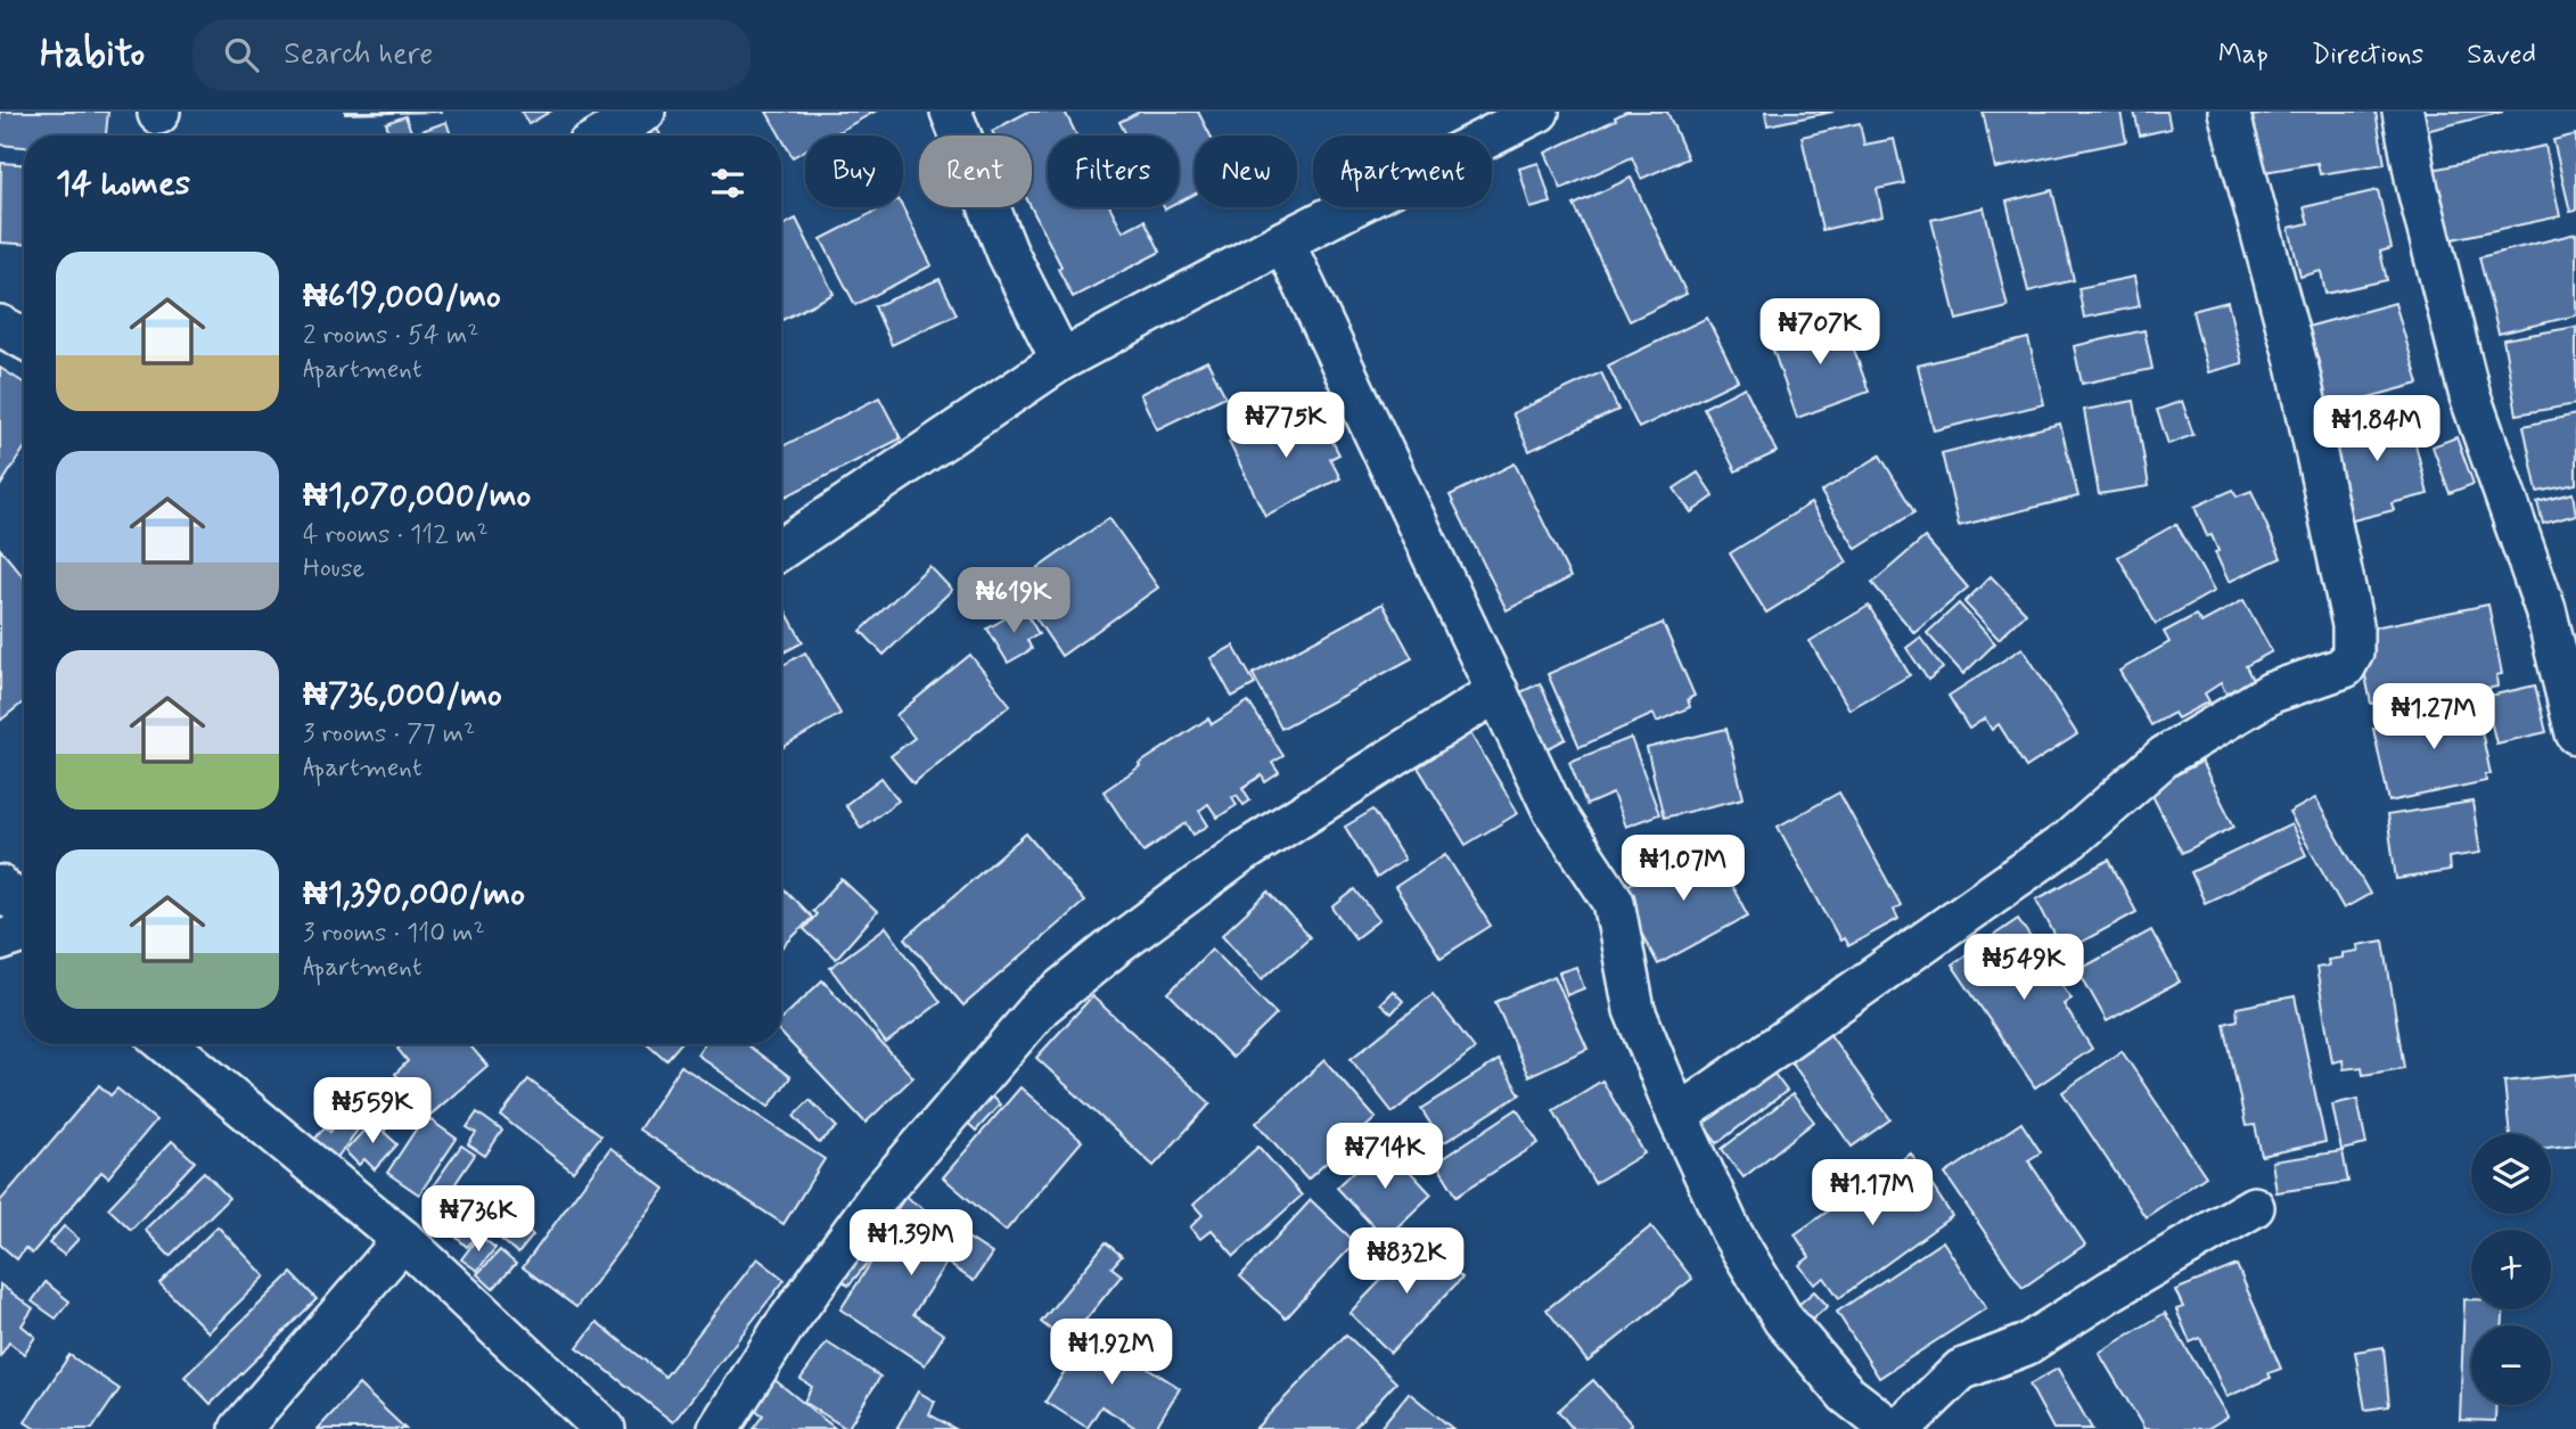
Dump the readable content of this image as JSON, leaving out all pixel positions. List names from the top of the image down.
{
  "page": {
    "header": "Habito",
    "search": "Search here",
    "nav": ["Map", "Directions", "Saved"],
    "chip": [
      "Buy",
      "Rent",
      "Filters",
      "New",
      "Apartment"
    ],
    "heading": "14 homes",
    "list": [
      {
        "name": "₦619,000/mo",
        "note": "2 rooms · 54 m² · Apartment"
      },
      {
        "name": "₦1,070,000/mo",
        "note": "4 rooms · 112 m² · House"
      },
      {
        "name": "₦736,000/mo",
        "note": "3 rooms · 77 m² · Apartment"
      },
      {
        "name": "₦1,390,000/mo",
        "note": "3 rooms · 110 m² · Apartment"
      }
    ],
    "price": [
      "₦707K",
      "₦775K",
      "₦1.84M",
      "₦619K",
      "₦1.27M",
      "₦1.07M",
      "₦549K",
      "₦559K",
      "₦714K",
      "₦1.17M",
      "₦736K",
      "₦1.39M",
      "₦832K",
      "₦1.92M"
    ],
    "map_buttons": ["+", "−"]
  }
}
